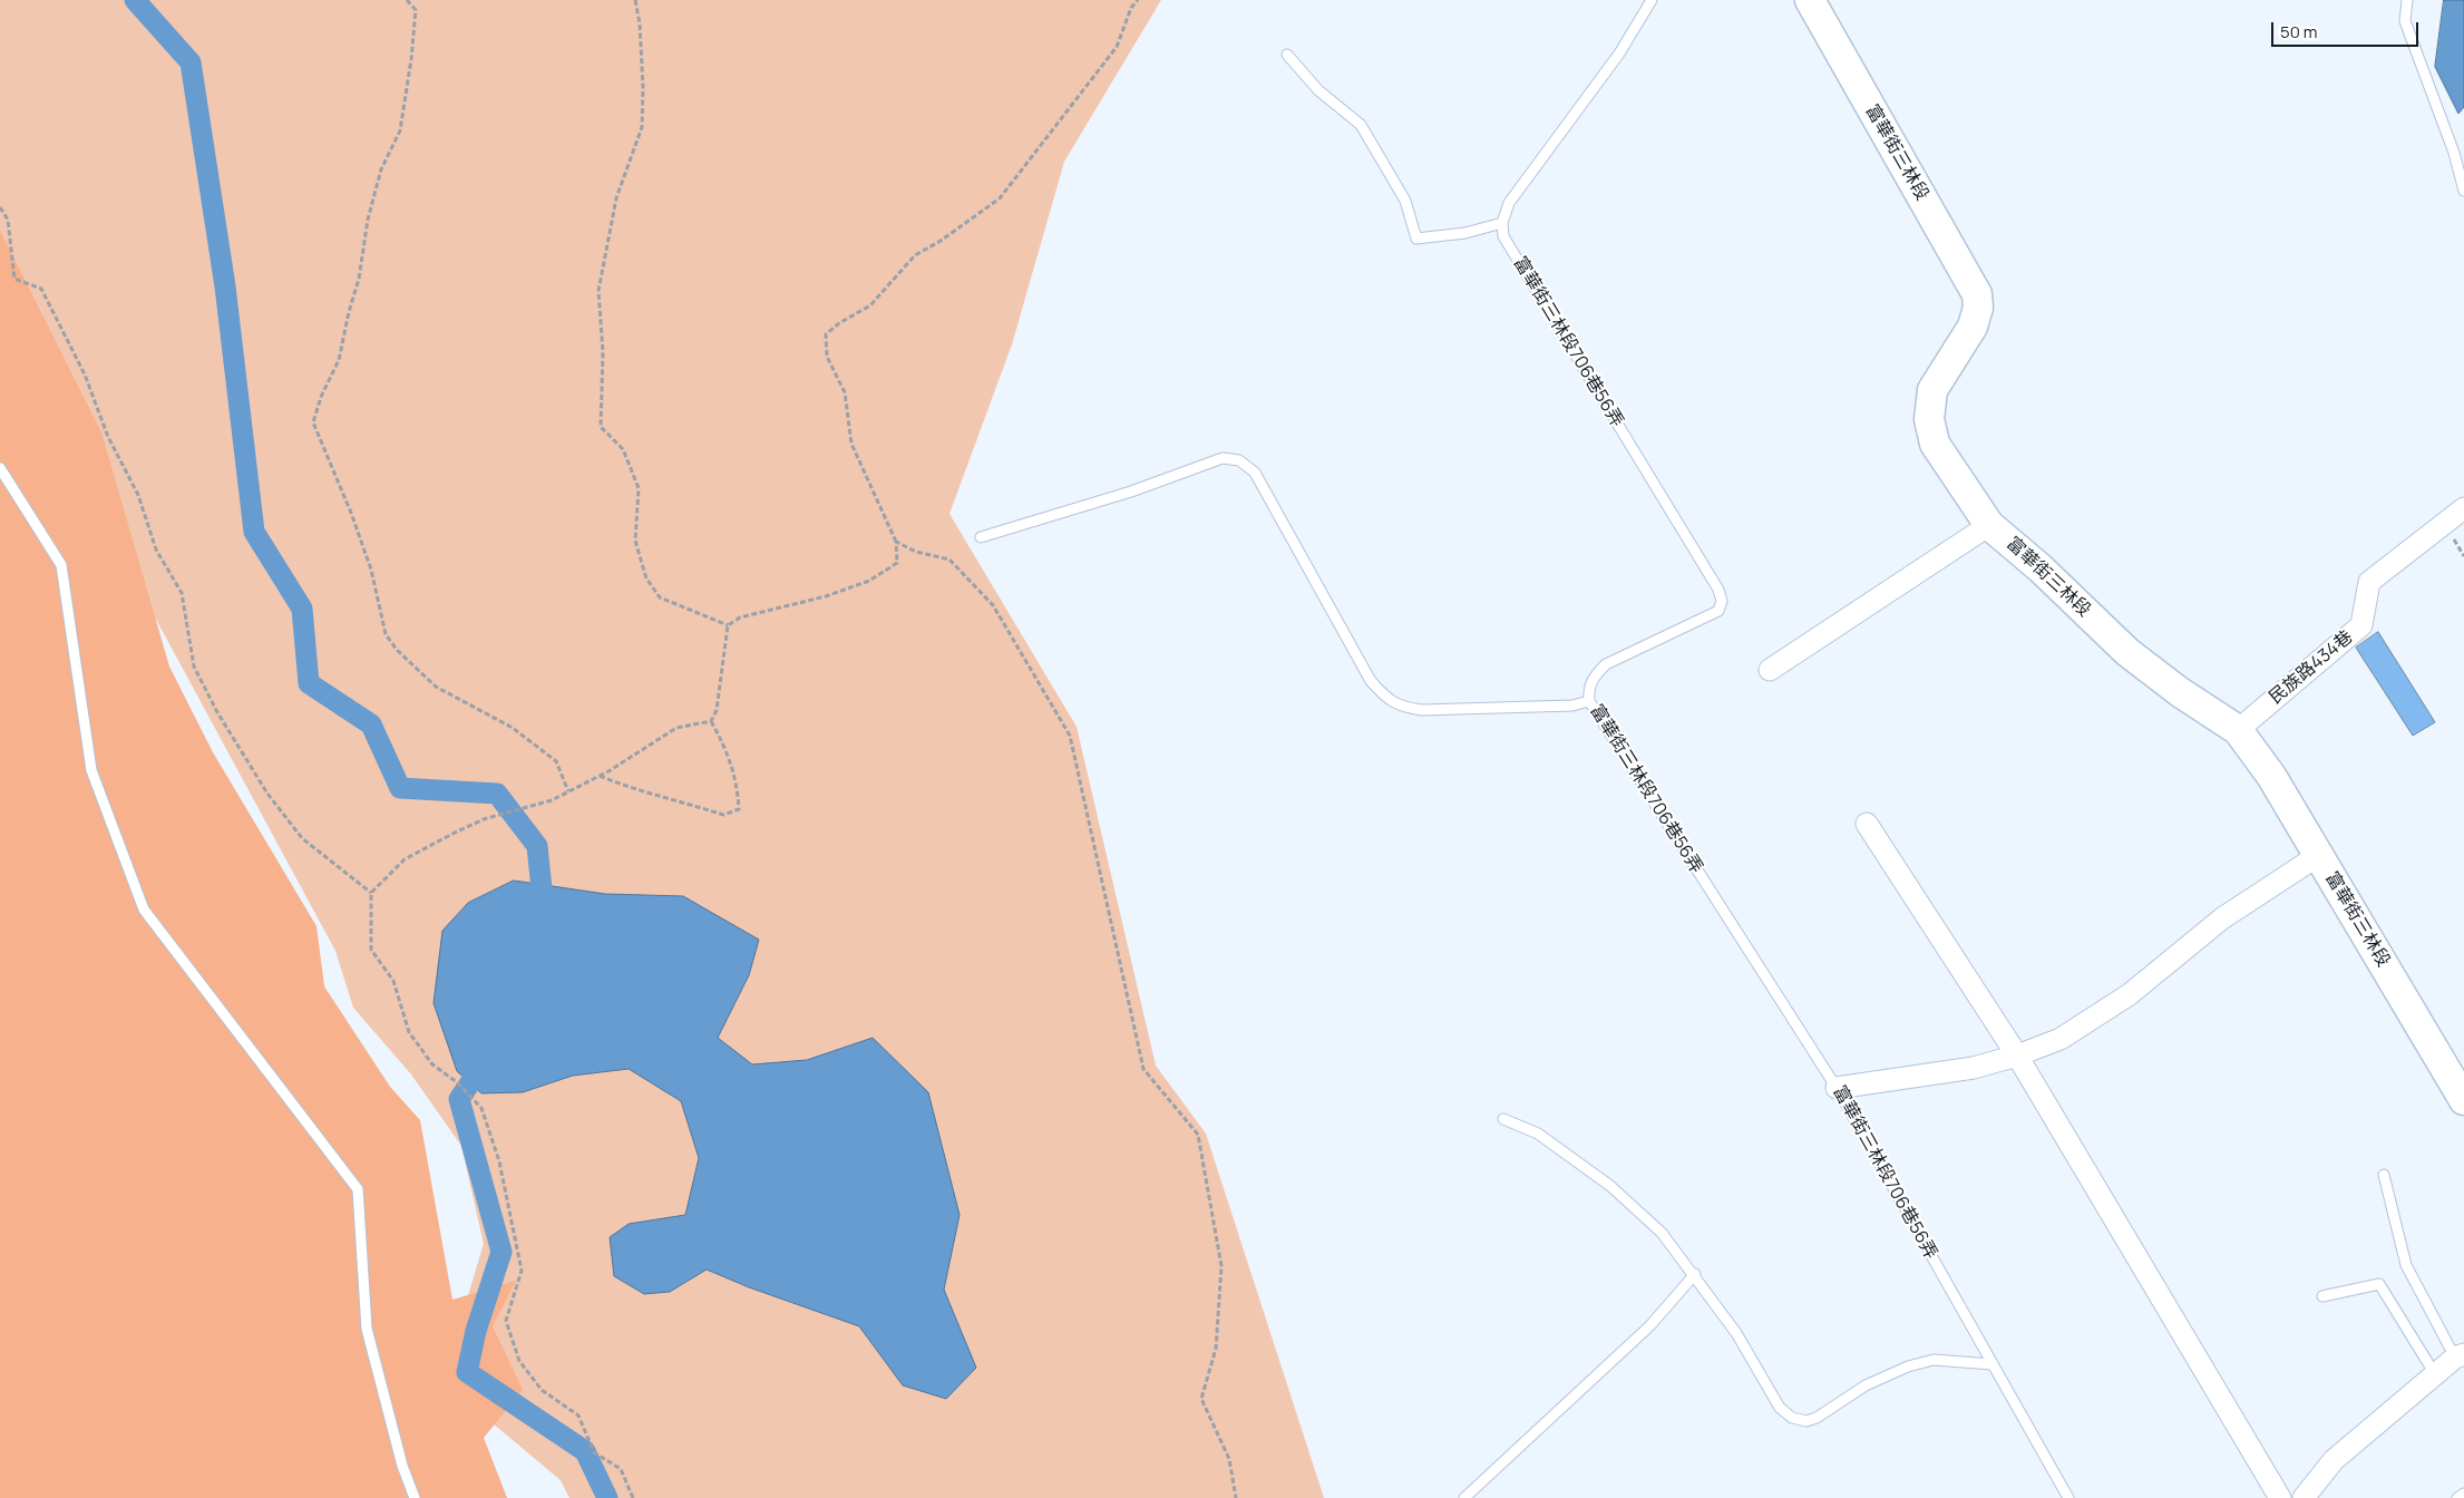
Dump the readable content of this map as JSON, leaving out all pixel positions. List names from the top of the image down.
{
  "streets": {
    "street": ["富華街三林段", "民族路434巷"],
    "lane": ["富華街三林段706巷56弄"]
  },
  "crossings": [
    ["富華街三林段", "民族路434巷"]
  ],
  "scale_bar": "50 m"
}
